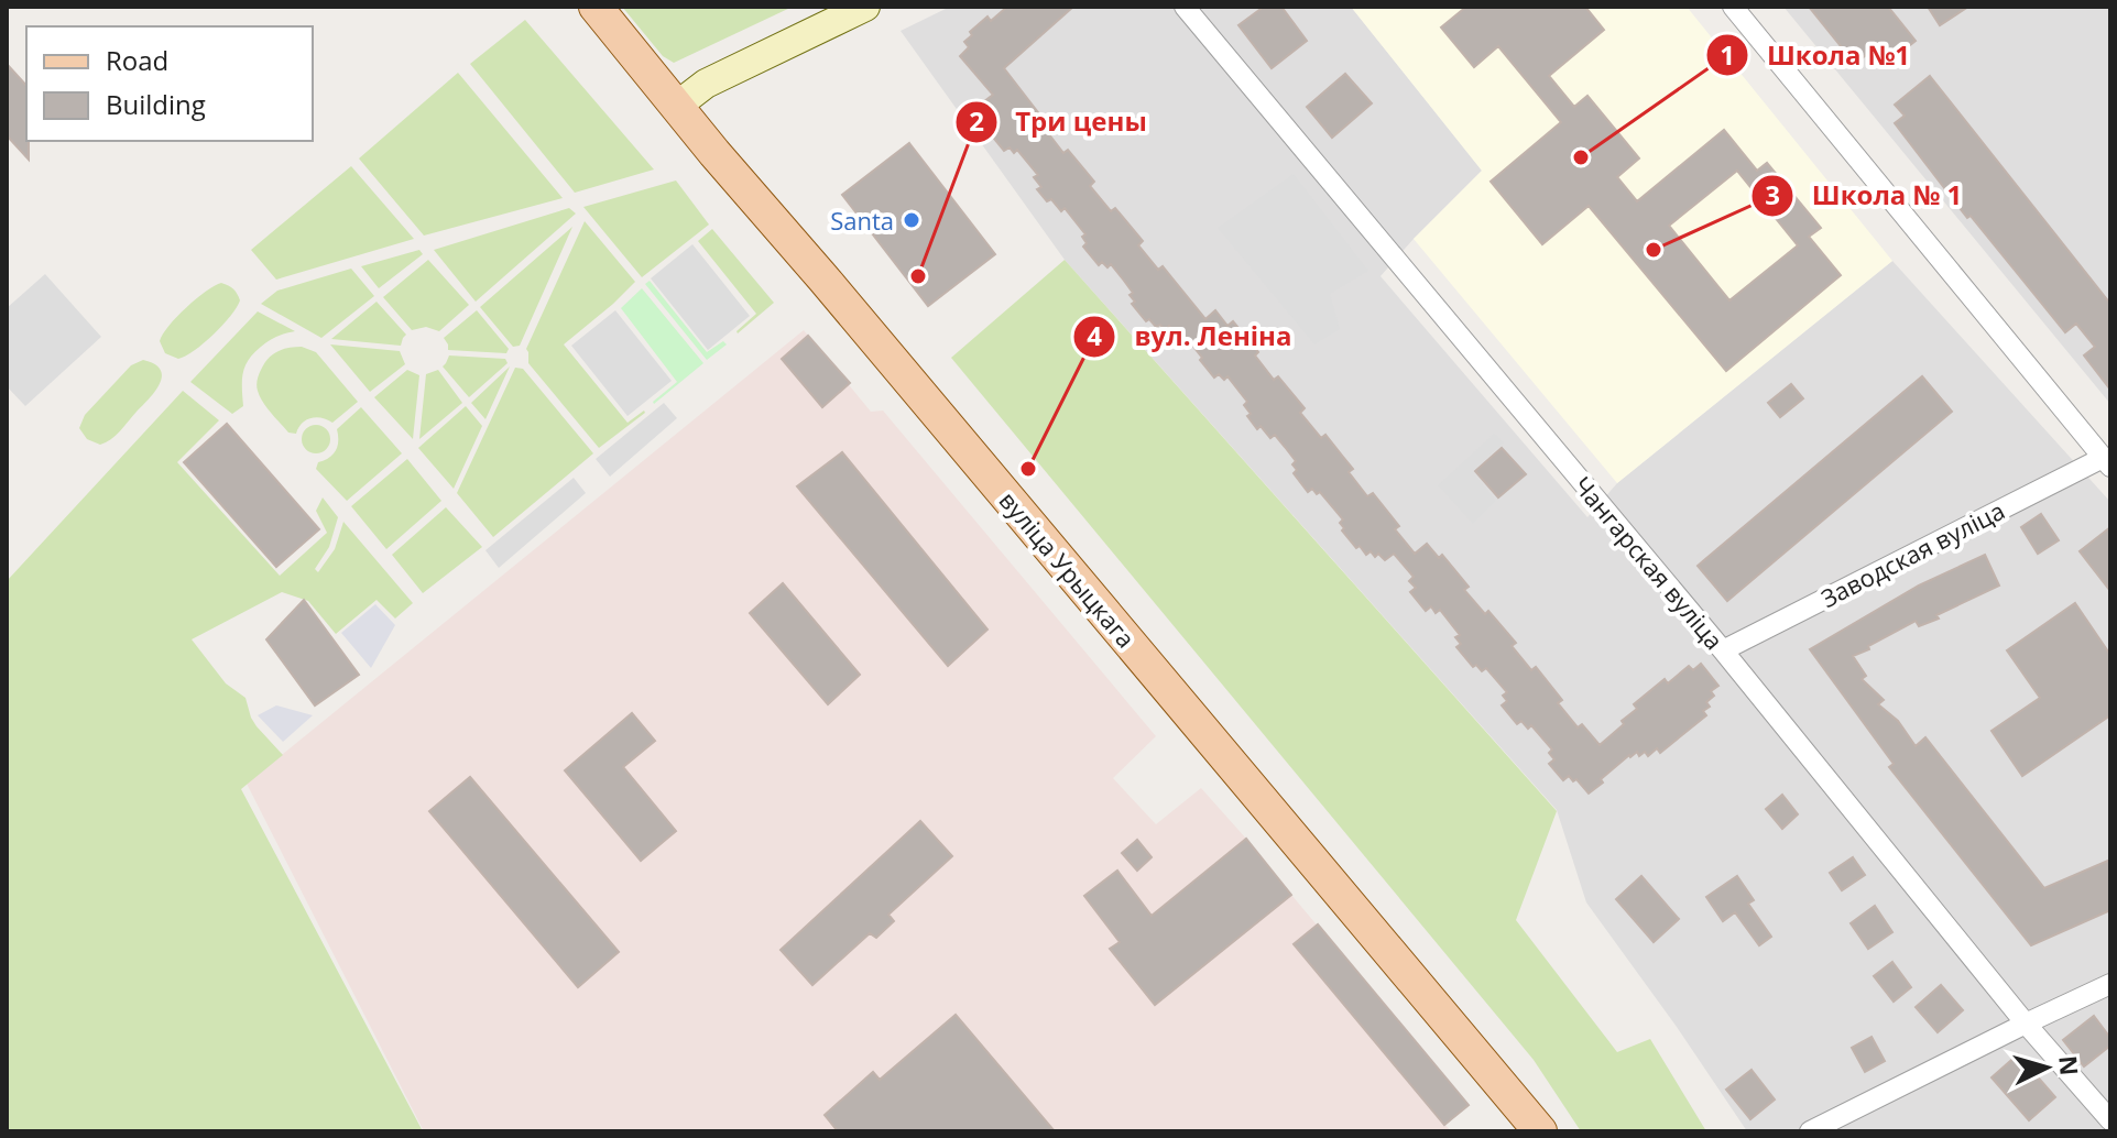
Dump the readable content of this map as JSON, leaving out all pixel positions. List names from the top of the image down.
{
  "streets": {
    "main road": ["вуліца Урыцкага"],
    "street": ["Заводская вуліца", "Чангарская вуліца"]
  },
  "crossings": [
    ["Заводская вуліца", "Чангарская вуліца"]
  ],
  "places": [
    "Школа №1",
    "Santa",
    "Школа № 1",
    "Три цены",
    "вул. Леніна"
  ],
  "legend": ["Road", "Building"],
  "north": "right"
}
